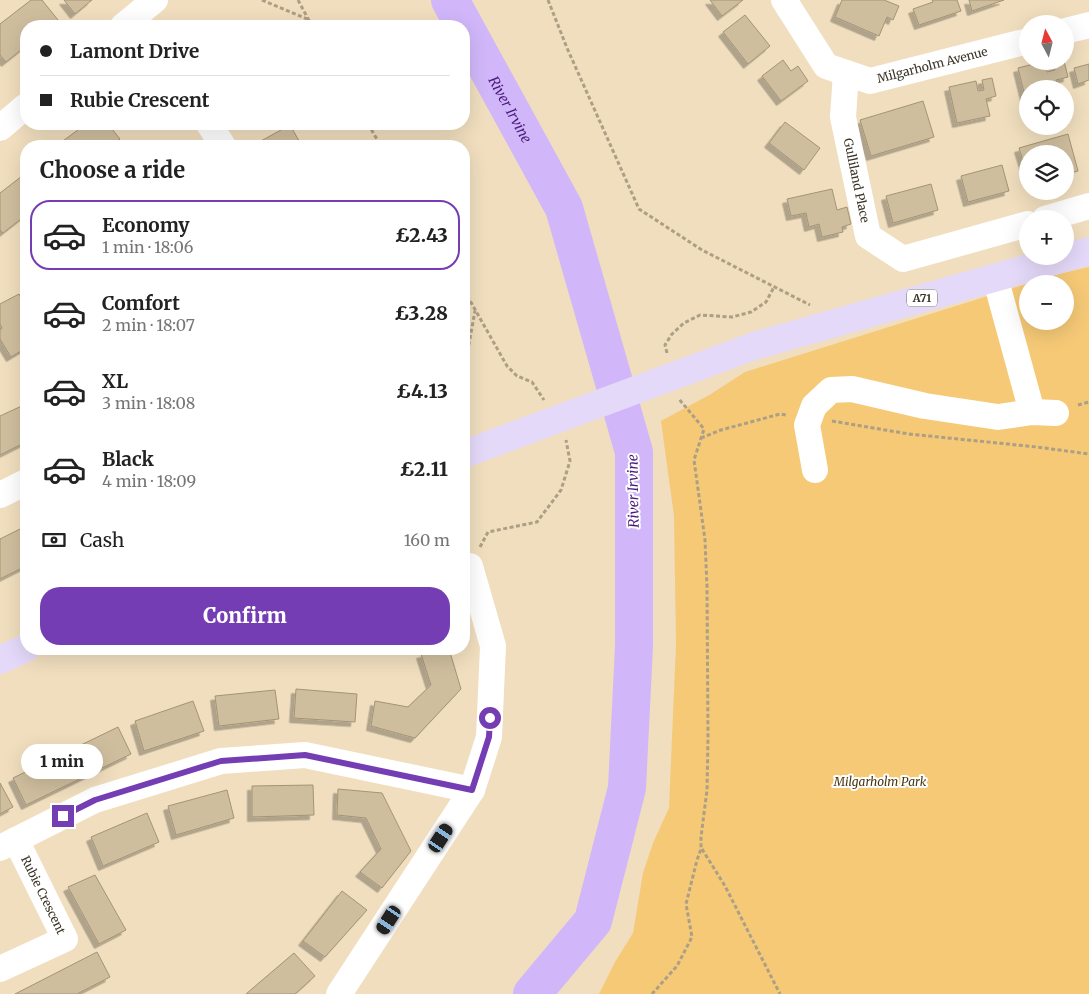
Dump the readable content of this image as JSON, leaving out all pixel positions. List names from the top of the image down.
{
  "streets": {
    "main road": ["A71"],
    "street": ["Milgarholm Avenue", "Gulliland Place", "Rubie Crescent"]
  },
  "crossings": [
    ["Milgarholm Avenue", "Gulliland Place"]
  ],
  "water": ["River Irvine"],
  "parks": ["Milgarholm Park"],
  "north": "top",
  "page": {
    "map_buttons": ["+", "−"],
    "banner": ["Lamont Drive", "Rubie Crescent"],
    "heading": "Choose a ride",
    "list": [
      {
        "name": "Economy",
        "note": "1 min · 18:06",
        "value": "£2.43"
      },
      {
        "name": "Comfort",
        "note": "2 min · 18:07",
        "value": "£3.28"
      },
      {
        "name": "XL",
        "note": "3 min · 18:08",
        "value": "£4.13"
      },
      {
        "name": "Black",
        "note": "4 min · 18:09",
        "value": "£2.11"
      }
    ],
    "pay": ["Cash", "160 m"],
    "buttons": "Confirm",
    "bubble": "1 min"
  }
}
